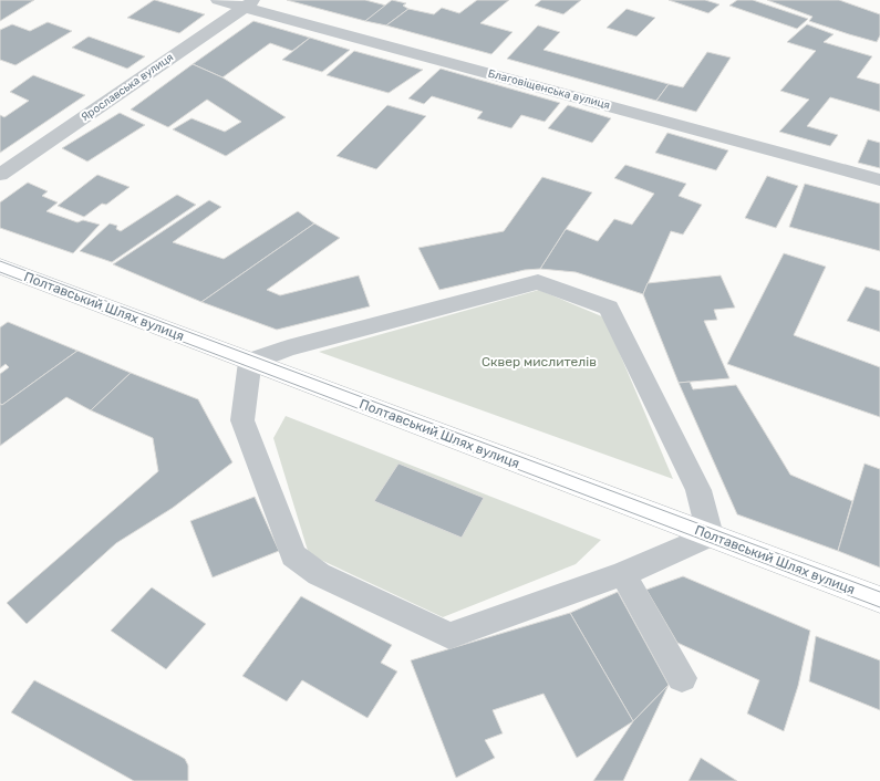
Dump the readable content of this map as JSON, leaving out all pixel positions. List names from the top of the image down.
{
  "streets": {
    "main road": ["Полтавський Шлях вулиця"],
    "street": ["Ярославська вулиця", "Благовіщенська вулиця"]
  },
  "crossings": [
    ["Ярославська вулиця", "Благовіщенська вулиця"]
  ],
  "parks": ["Сквер мислителів"]
}
